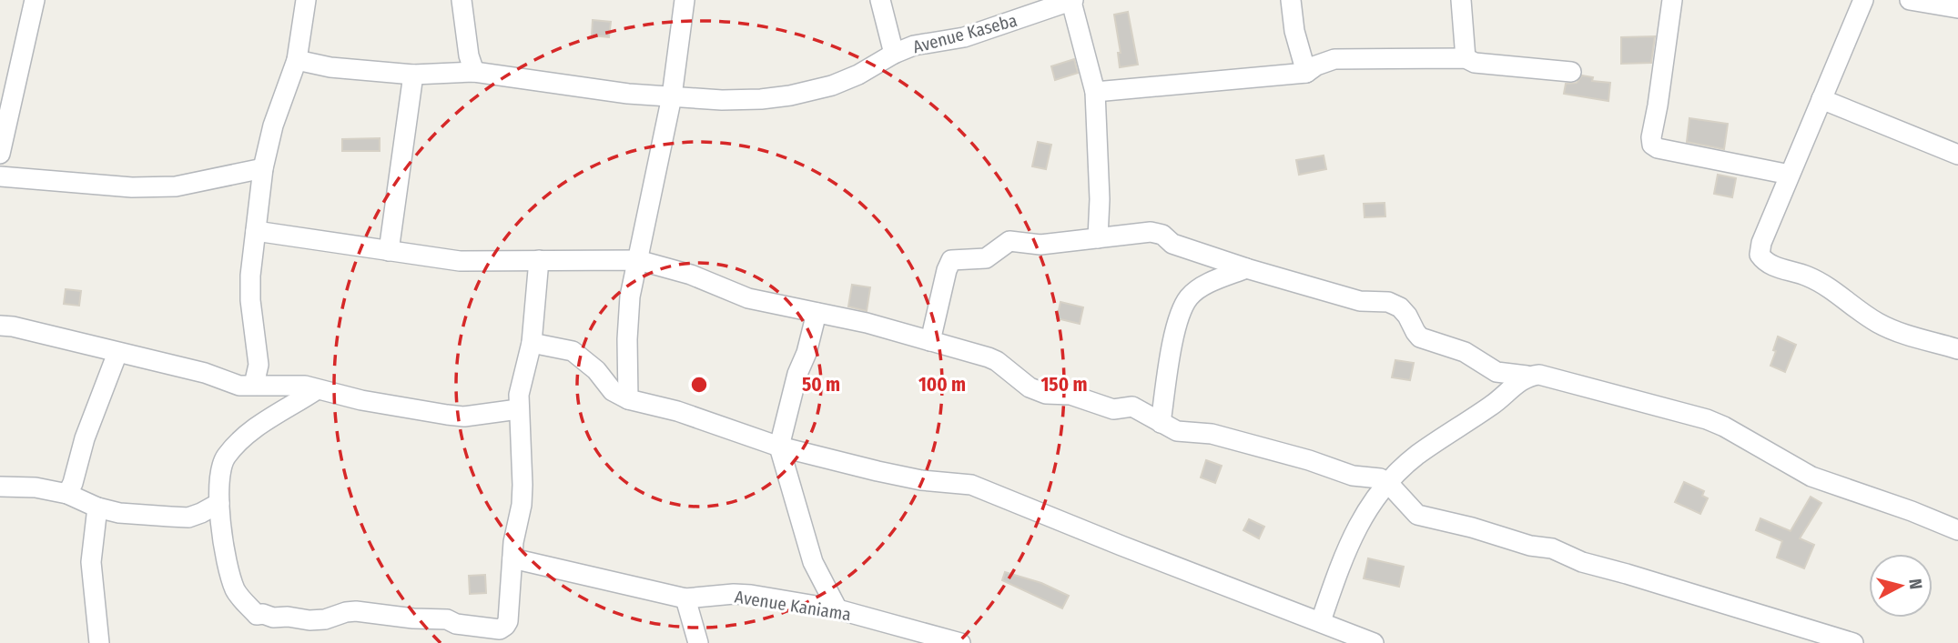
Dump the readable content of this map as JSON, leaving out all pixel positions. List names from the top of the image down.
{
  "streets": {
    "street": ["Avenue Kaseba", "Avenue Kaniama"]
  },
  "north": "right",
  "rings": ["50 m", "100 m", "150 m"]
}
